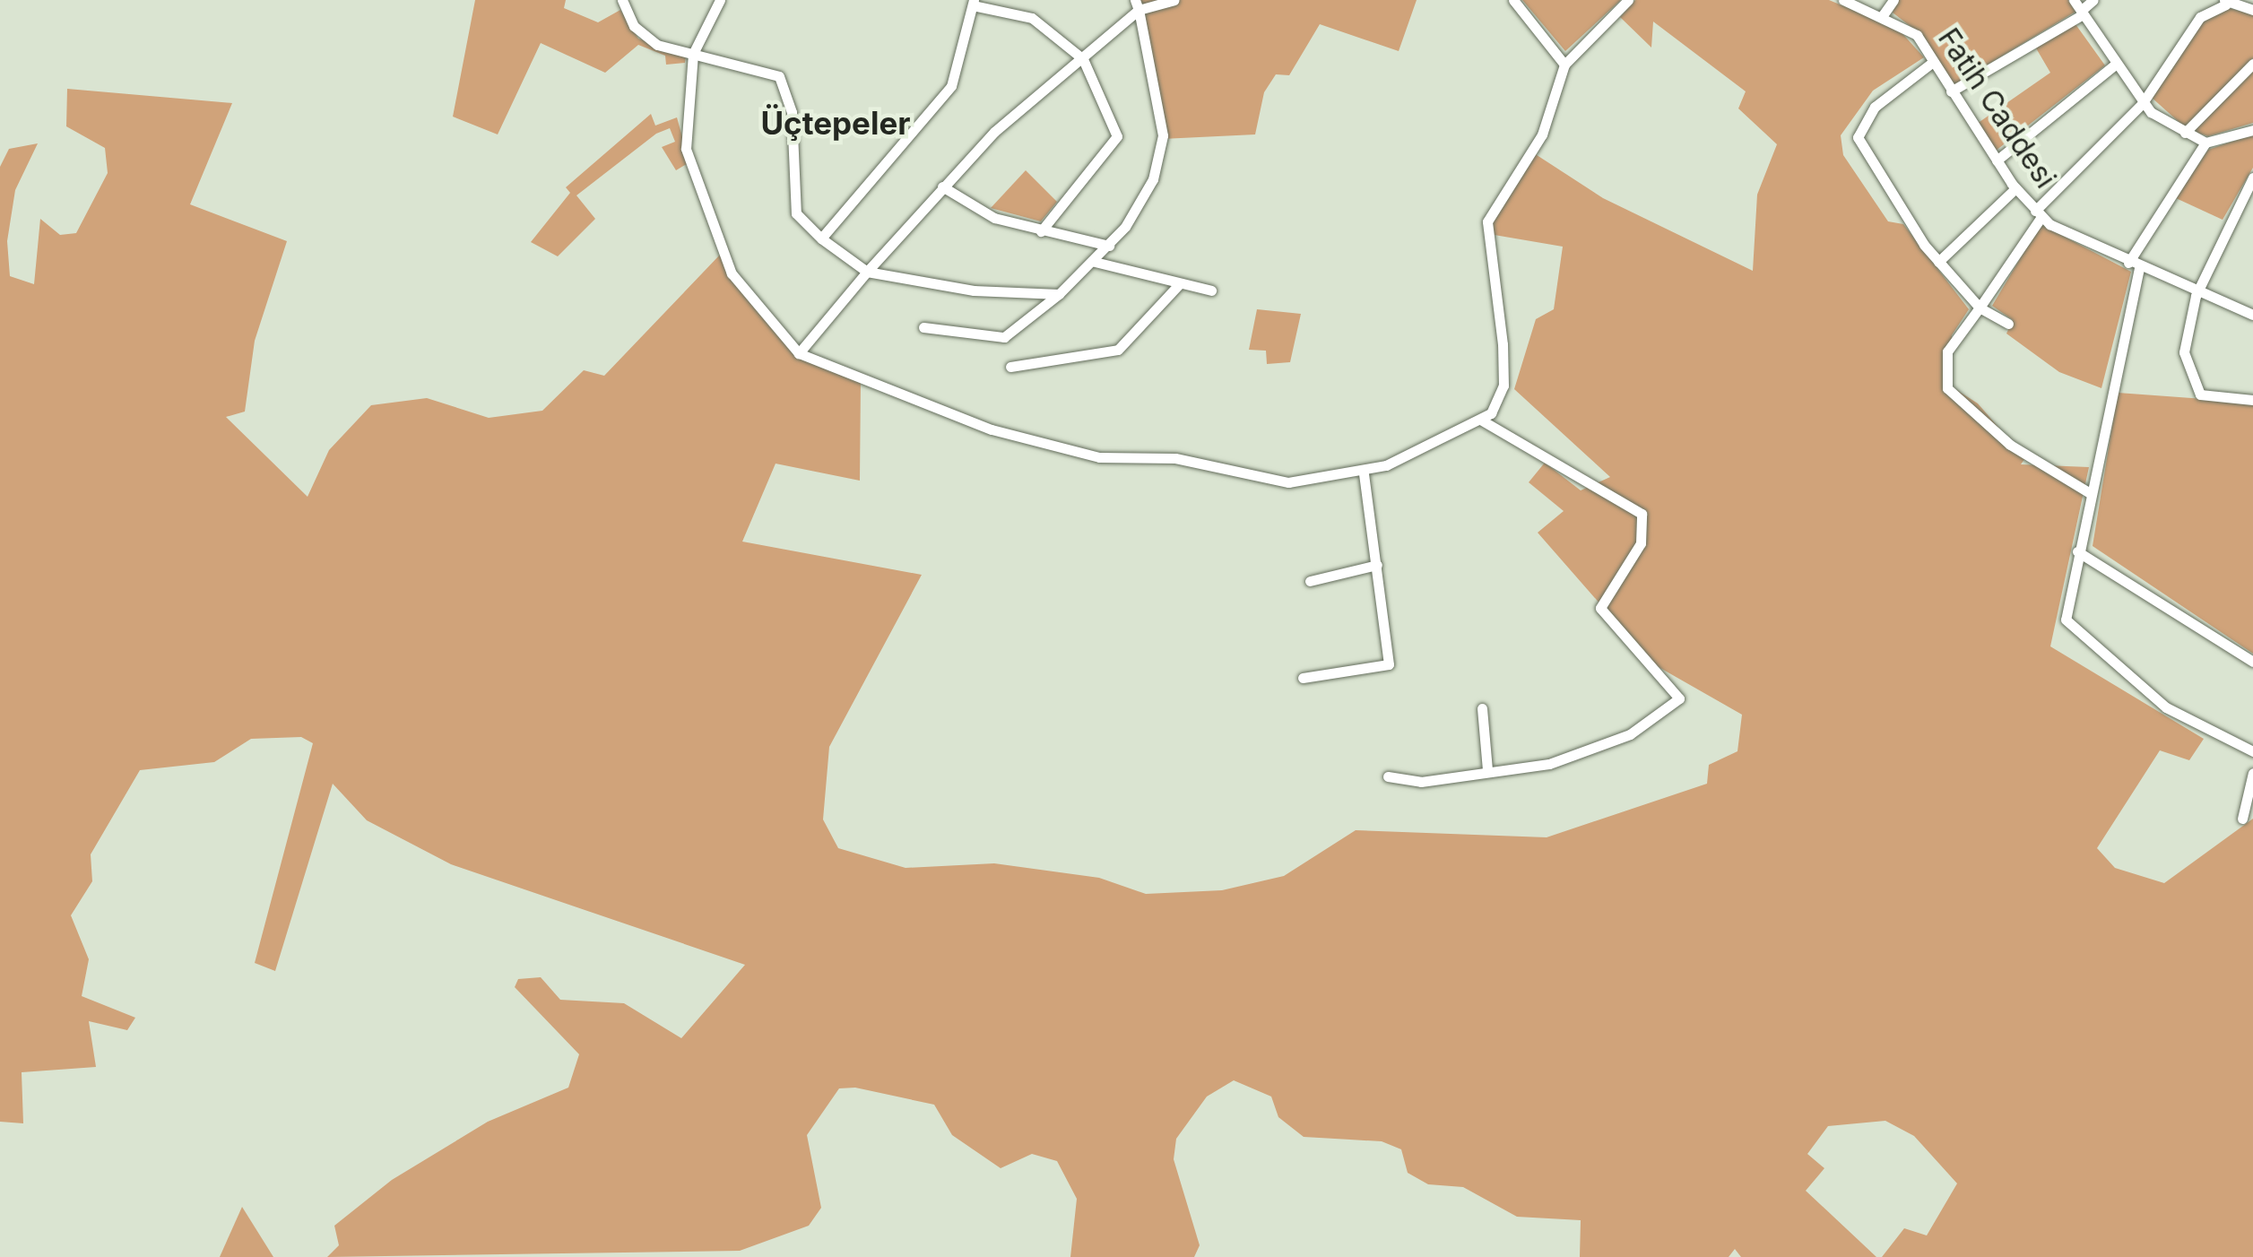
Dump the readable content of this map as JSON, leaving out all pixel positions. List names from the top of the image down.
{
  "streets": {
    "street": ["Fatih Caddesi"]
  },
  "districts": ["Üçtepeler"]
}
